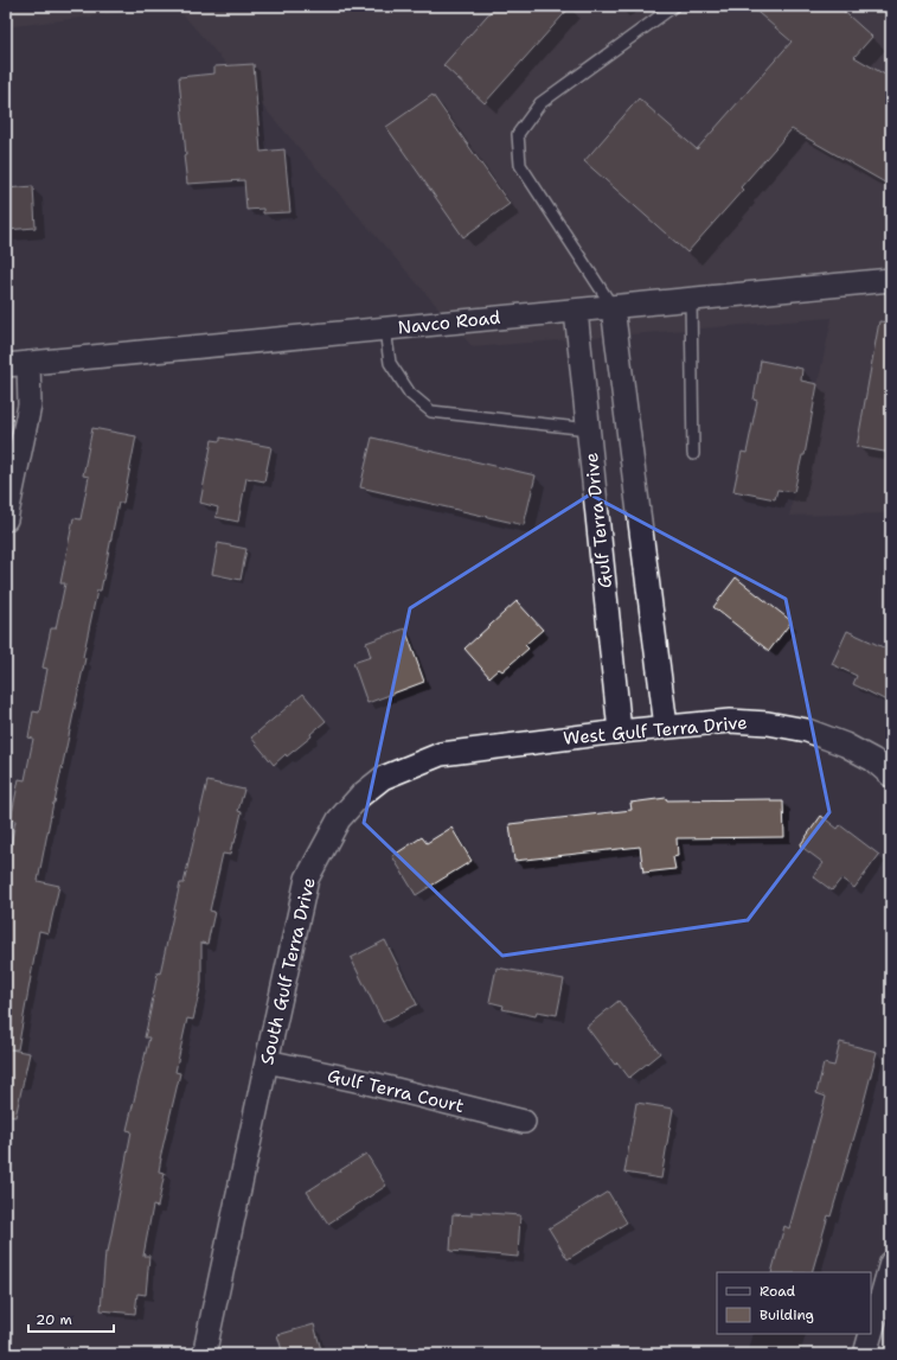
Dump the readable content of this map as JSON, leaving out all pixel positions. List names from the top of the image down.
{
  "streets": {
    "street": [
      "Navco Road",
      "Gulf Terra Drive",
      "West Gulf Terra Drive",
      "South Gulf Terra Drive",
      "Gulf Terra Court"
    ]
  },
  "crossings": [
    ["Navco Road", "Gulf Terra Drive"],
    ["Gulf Terra Drive", "West Gulf Terra Drive"],
    ["West Gulf Terra Drive", "South Gulf Terra Drive"],
    ["South Gulf Terra Drive", "Gulf Terra Court"]
  ],
  "legend": ["Road", "Building"],
  "scale_bar": "20 m"
}
